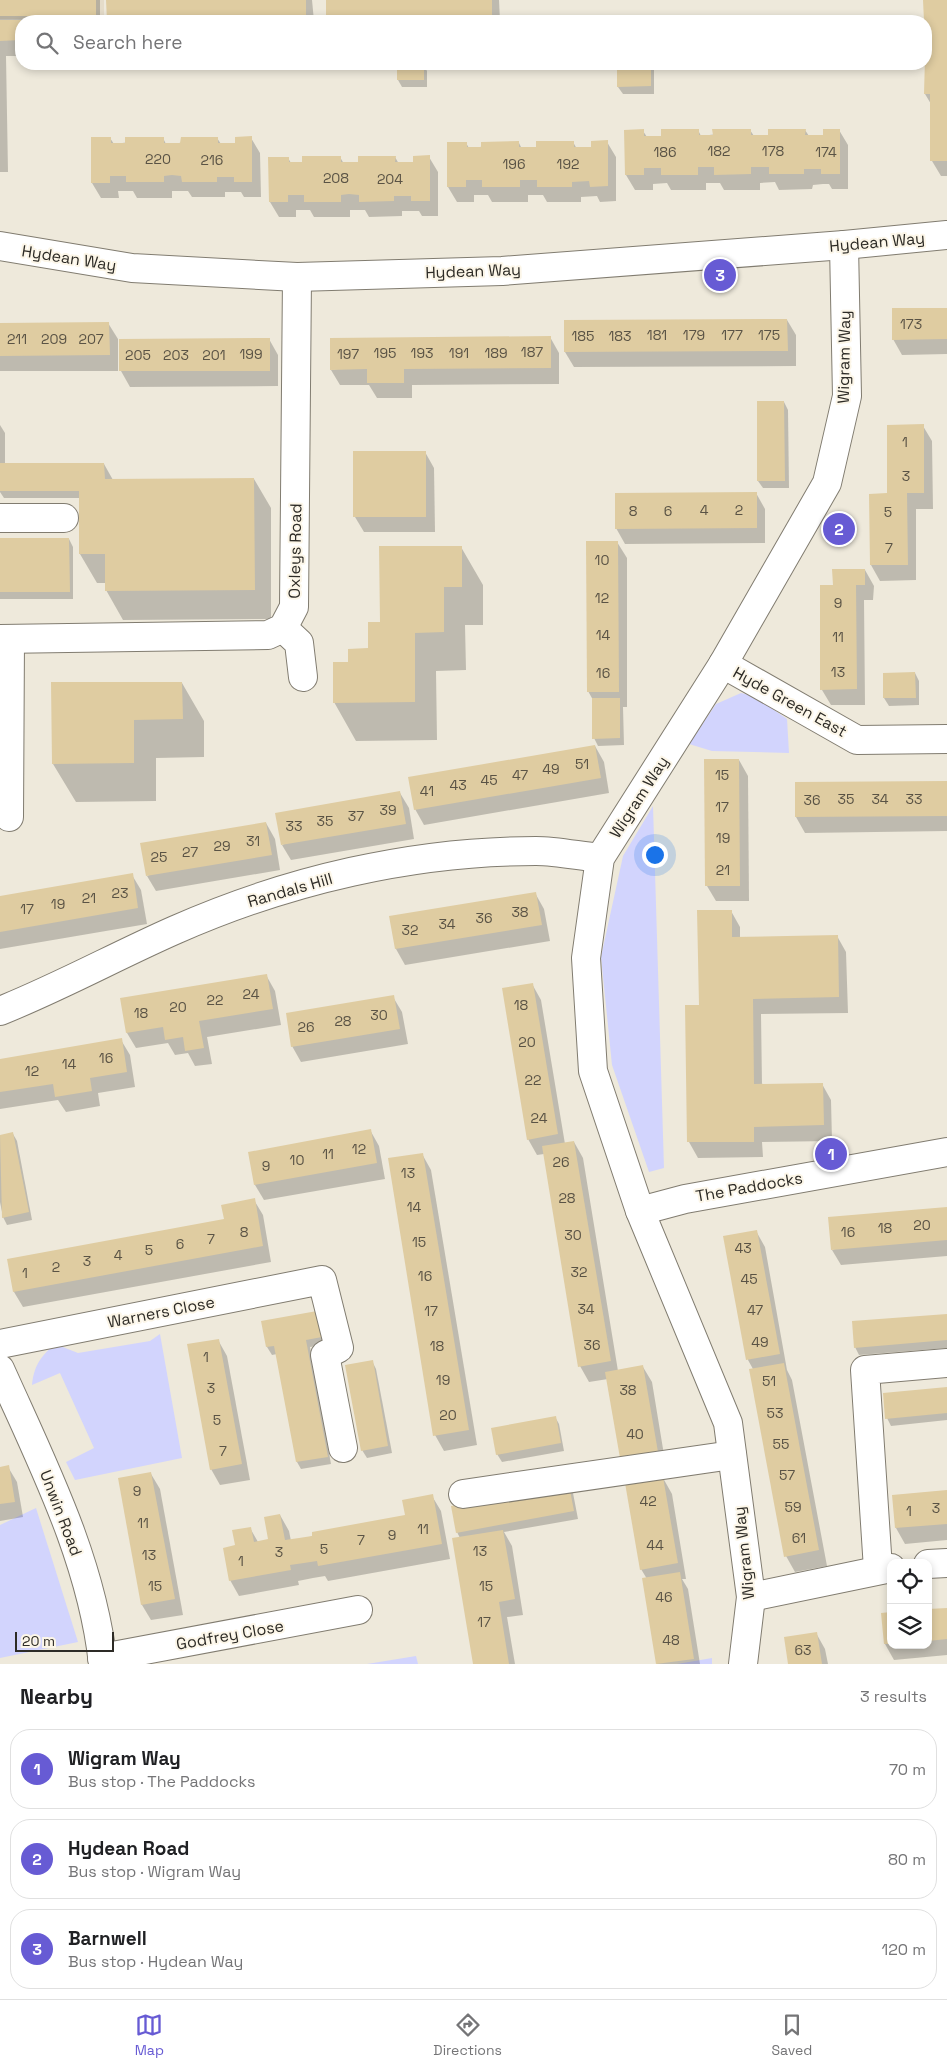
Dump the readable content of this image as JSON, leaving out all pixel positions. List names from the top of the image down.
{
  "streets": {
    "street": [
      "Hydean Way",
      "Wigram Way",
      "Oxleys Road",
      "Hyde Green East",
      "Randals Hill",
      "The Paddocks",
      "Warners Close",
      "Unwin Road",
      "Godfrey Close"
    ]
  },
  "crossings": [
    ["Hydean Way", "Wigram Way"],
    ["Hydean Way", "Oxleys Road"],
    ["Wigram Way", "Hyde Green East"],
    ["Wigram Way", "Randals Hill"],
    ["Wigram Way", "The Paddocks"],
    ["Unwin Road", "Godfrey Close"]
  ],
  "house_numbers": [
    "182",
    "178",
    "186",
    "174",
    "220",
    "216",
    "196",
    "192",
    "208",
    "204",
    "173",
    "181",
    "179",
    "177",
    "175",
    "185",
    "183",
    "211",
    "209",
    "207",
    "187",
    "195",
    "193",
    "191",
    "189",
    "199",
    "197",
    "205",
    "203",
    "201",
    "1",
    "3",
    "4",
    "2",
    "8",
    "6",
    "5",
    "7",
    "10",
    "12",
    "9",
    "14",
    "11",
    "13",
    "16",
    "51",
    "49",
    "47",
    "15",
    "45",
    "43",
    "41",
    "35",
    "34",
    "33",
    "36",
    "17",
    "39",
    "37",
    "35",
    "33",
    "19",
    "31",
    "29",
    "27",
    "25",
    "21",
    "23",
    "21",
    "19",
    "17",
    "38",
    "36",
    "34",
    "32",
    "24",
    "22",
    "18",
    "20",
    "18",
    "30",
    "28",
    "26",
    "20",
    "16",
    "14",
    "12",
    "22",
    "24",
    "12",
    "11",
    "10",
    "26",
    "9",
    "13",
    "28",
    "14",
    "20",
    "18",
    "8",
    "16",
    "30",
    "7",
    "15",
    "6",
    "43",
    "5",
    "4",
    "3",
    "2",
    "32",
    "1",
    "16",
    "45",
    "34",
    "47",
    "17",
    "49",
    "36",
    "18",
    "1",
    "19",
    "51",
    "3",
    "38",
    "53",
    "20",
    "5",
    "40",
    "55",
    "7",
    "57",
    "9",
    "42",
    "59",
    "3",
    "1",
    "11",
    "11",
    "9",
    "61",
    "7",
    "44",
    "5",
    "13",
    "3",
    "13",
    "1",
    "15",
    "15",
    "46",
    "17",
    "48",
    "63"
  ],
  "scale_bar": "20 m",
  "page": {
    "search": "Search here",
    "pins": ["3", "2", "1"],
    "scale": "20 m",
    "heading": ["Nearby", "3 results"],
    "list": [
      {
        "mark": "1",
        "name": "Wigram Way",
        "note": "Bus stop · The Paddocks",
        "value": "70 m"
      },
      {
        "mark": "2",
        "name": "Hydean Road",
        "note": "Bus stop · Wigram Way",
        "value": "80 m"
      },
      {
        "mark": "3",
        "name": "Barnwell",
        "note": "Bus stop · Hydean Way",
        "value": "120 m"
      }
    ],
    "nav": ["Map", "Directions", "Saved"]
  }
}
